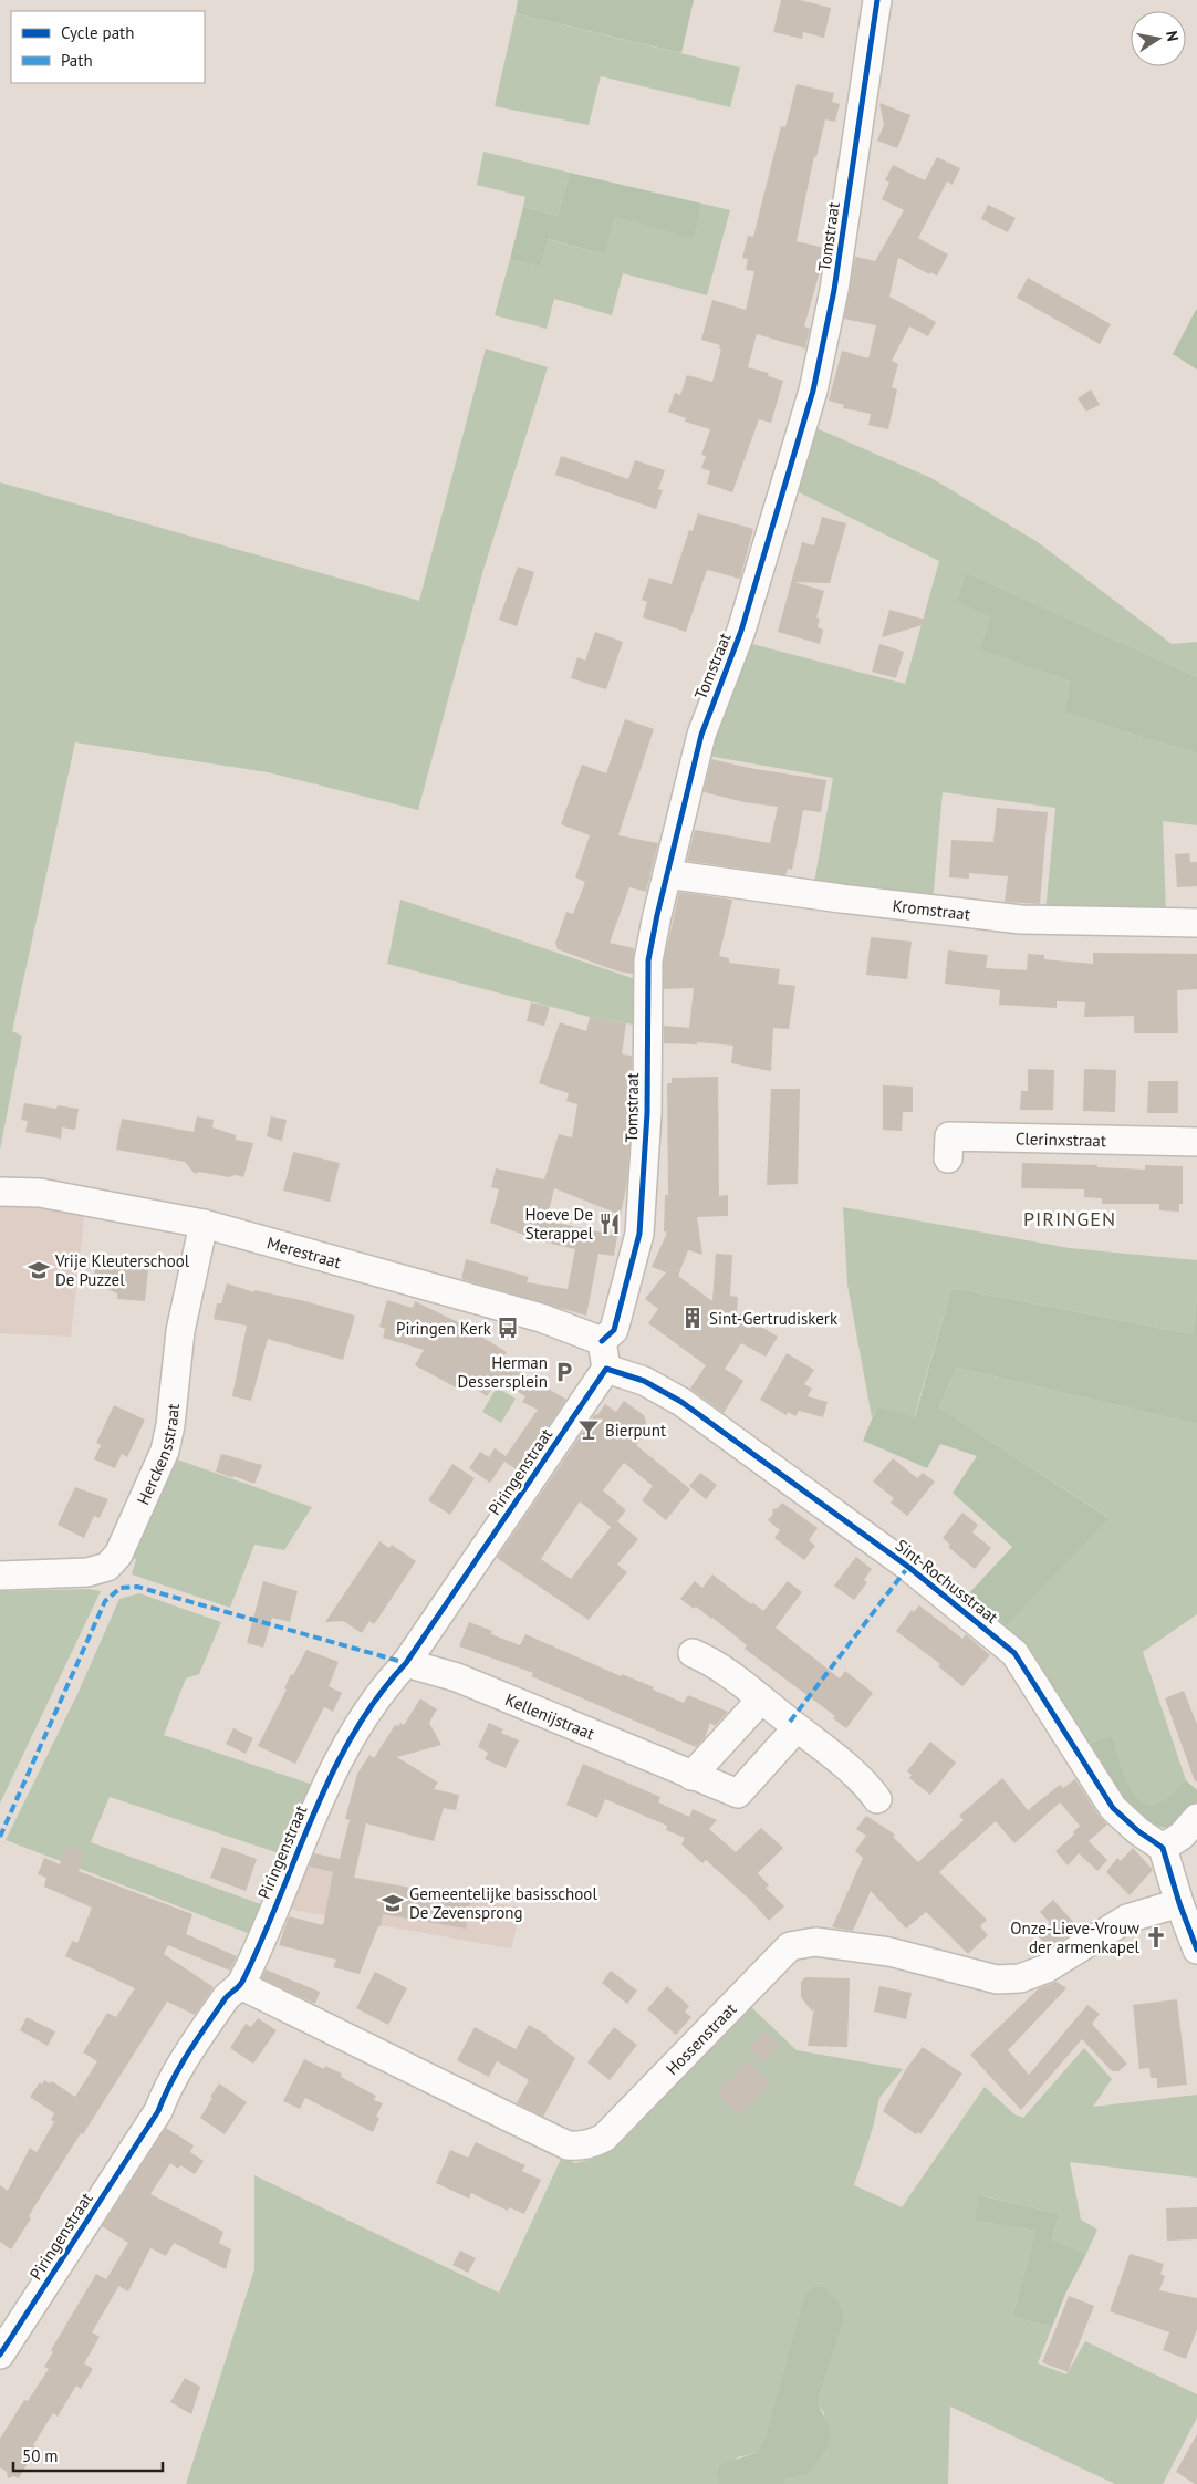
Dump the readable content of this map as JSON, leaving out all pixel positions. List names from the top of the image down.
{
  "streets": {
    "street": [
      "Tomstraat",
      "Kromstraat",
      "Clerinxstraat",
      "Merestraat",
      "Herckensstraat",
      "Piringenstraat",
      "Sint-Rochusstraat",
      "Kellenijstraat",
      "Hossenstraat"
    ]
  },
  "crossings": [
    ["Tomstraat", "Kromstraat"],
    ["Tomstraat", "Merestraat"],
    ["Merestraat", "Herckensstraat"],
    ["Piringenstraat", "Sint-Rochusstraat"],
    ["Piringenstraat", "Kellenijstraat"],
    ["Piringenstraat", "Hossenstraat"]
  ],
  "districts": ["PIRINGEN"],
  "places": {
    "restaurant": ["Hoeve De Sterappel"],
    "school or university": ["Vrije Kleuterschool De Puzzel", "Gemeentelijke basisschool De Zevensprong"],
    "building": ["Sint-Gertrudiskerk"],
    "bus stop": ["Piringen Kerk"],
    "parking": ["Herman Dessersplein"],
    "bar": ["Bierpunt"],
    "church": ["Onze-Lieve-Vrouw der armenkapel"]
  },
  "legend": ["Cycle path", "Path"],
  "scale_bar": "50 m",
  "north": "right"
}
